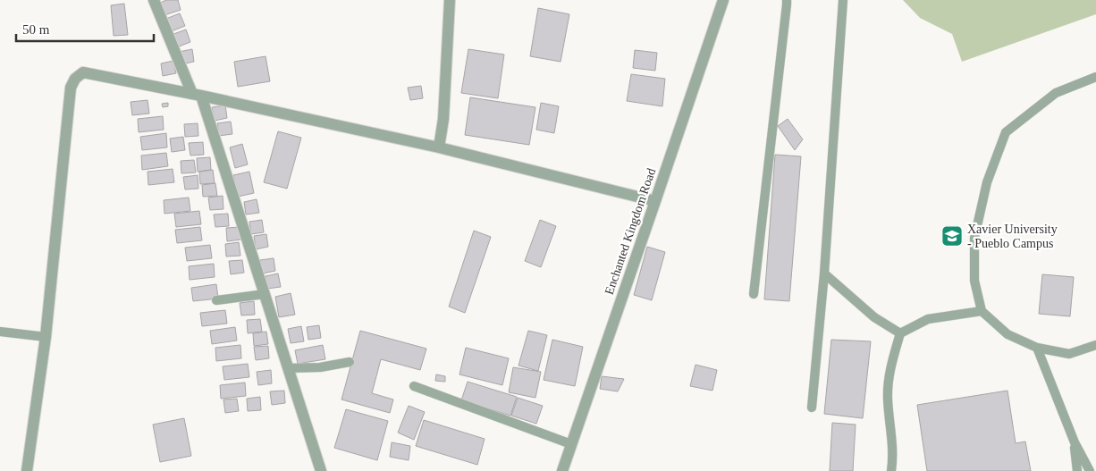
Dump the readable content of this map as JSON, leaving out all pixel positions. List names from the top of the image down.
{
  "streets": {
    "street": ["Enchanted Kingdom Road"]
  },
  "places": {
    "school or university": ["Xavier University - Pueblo Campus"]
  },
  "scale_bar": "50 m"
}
